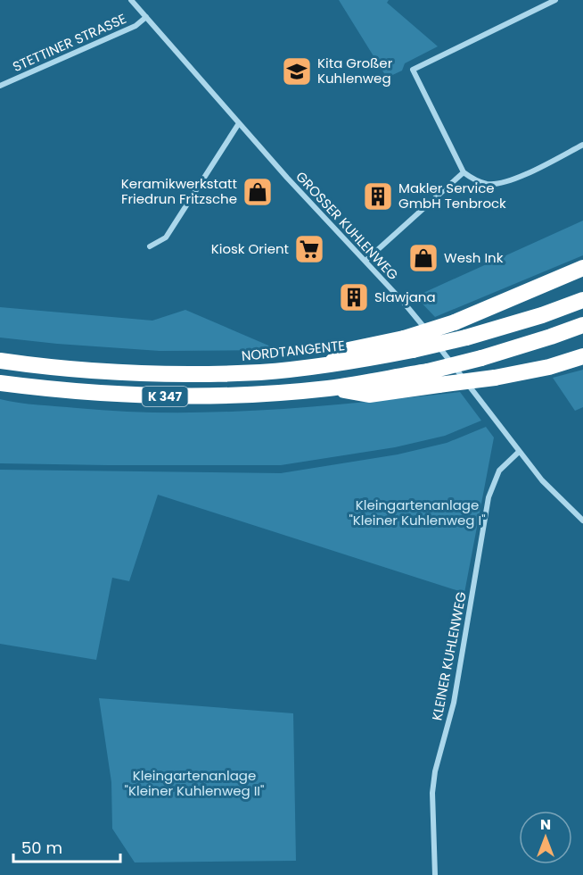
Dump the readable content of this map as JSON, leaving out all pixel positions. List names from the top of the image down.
{
  "streets": {
    "highway": ["NORDTANGENTE", "K 347"],
    "street": ["STETTINER STRASSE", "GROSSER KUHLENWEG", "KLEINER KUHLENWEG"]
  },
  "crossings": [
    ["STETTINER STRASSE", "GROSSER KUHLENWEG"],
    ["GROSSER KUHLENWEG", "KLEINER KUHLENWEG"],
    ["NORDTANGENTE", "K 347"]
  ],
  "parks": ["Kleingartenanlage \"Kleiner Kuhlenweg I\"", "Kleingartenanlage \"Kleiner Kuhlenweg II\""],
  "places": {
    "school or university": ["Kita Großer Kuhlenweg"],
    "shop": ["Keramikwerkstatt Friedrun Fritzsche", "Wesh Ink"],
    "building": ["Makler Service GmbH Tenbrock", "Slawjana"],
    "supermarket": ["Kiosk Orient"]
  },
  "scale_bar": "50 m",
  "north": "top"
}
